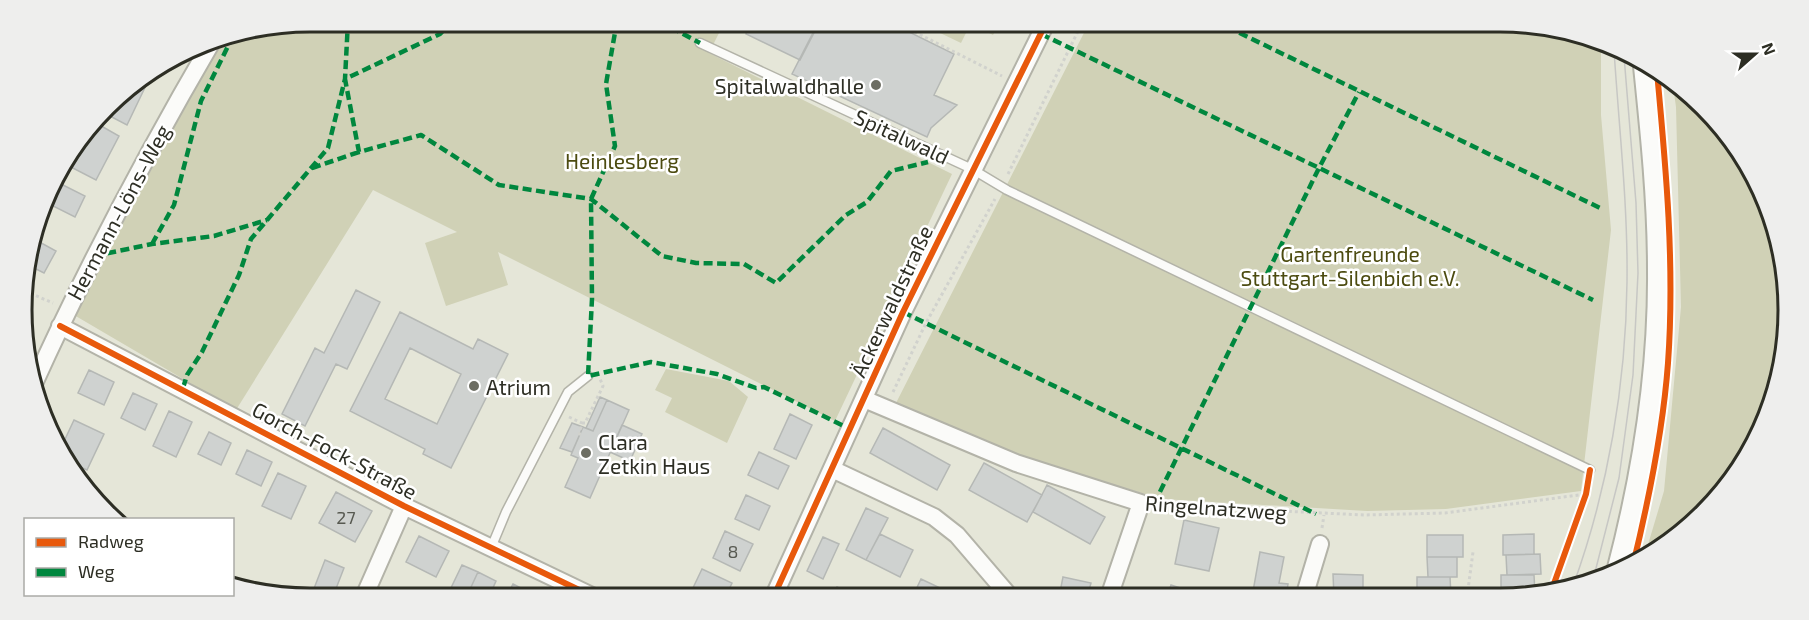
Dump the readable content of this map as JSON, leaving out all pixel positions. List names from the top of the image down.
{
  "streets": {
    "street": [
      "Hermann-Löns-Weg",
      "Äckerwaldstraße",
      "Gorch-Fock-Straße",
      "Ringelnatzweg"
    ],
    "lane": ["Spitalwald"]
  },
  "crossings": [
    ["Spitalwald", "Äckerwaldstraße"],
    ["Hermann-Löns-Weg", "Gorch-Fock-Straße"],
    ["Äckerwaldstraße", "Ringelnatzweg"]
  ],
  "parks": ["Heinlesberg", "Gartenfreunde Stuttgart-Silenbich e.V."],
  "places": ["Spitalwaldhalle", "Atrium", "Clara Zetkin Haus"],
  "house_numbers": ["27", "8"],
  "legend": ["Radweg", "Weg"],
  "north": "right"
}
